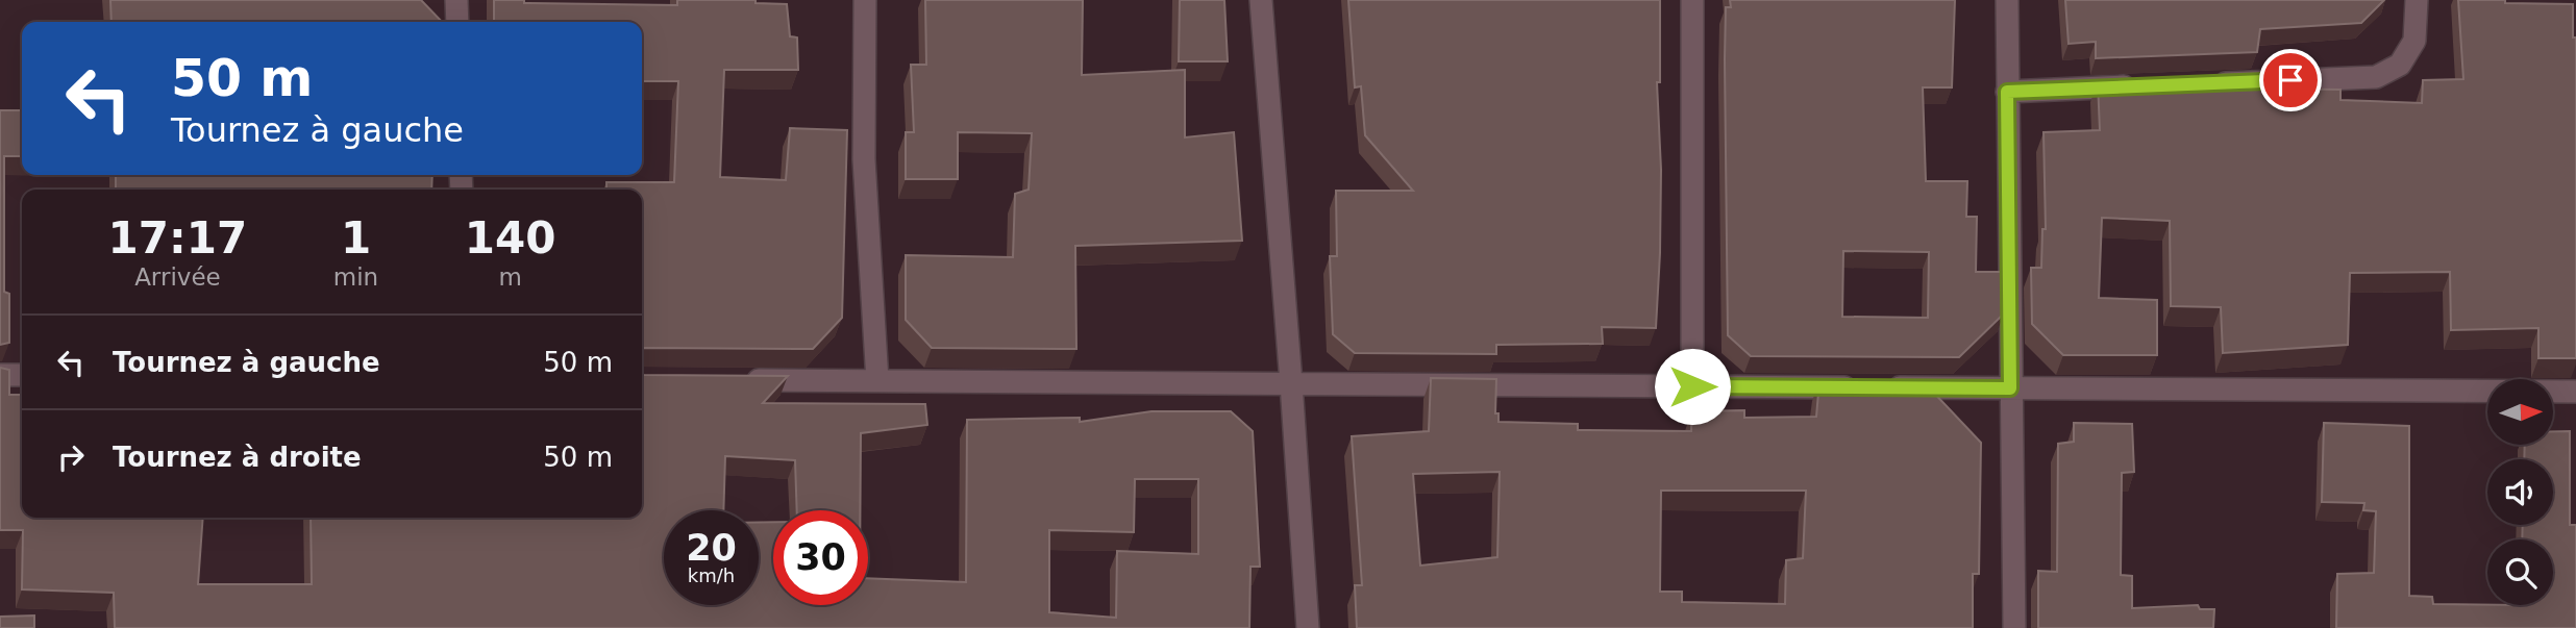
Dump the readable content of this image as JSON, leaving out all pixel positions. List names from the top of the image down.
{
  "north": "right",
  "page": {
    "turn": ["50 m", "Tournez à gauche"],
    "eta": [
      "17:17",
      "Arrivée",
      "1",
      "min",
      "140",
      "m"
    ],
    "list": [
      {
        "name": "Tournez à gauche",
        "value": "50 m"
      },
      {
        "name": "Tournez à droite",
        "value": "50 m"
      }
    ],
    "speed": "20 km/h",
    "limit": "30"
  }
}
